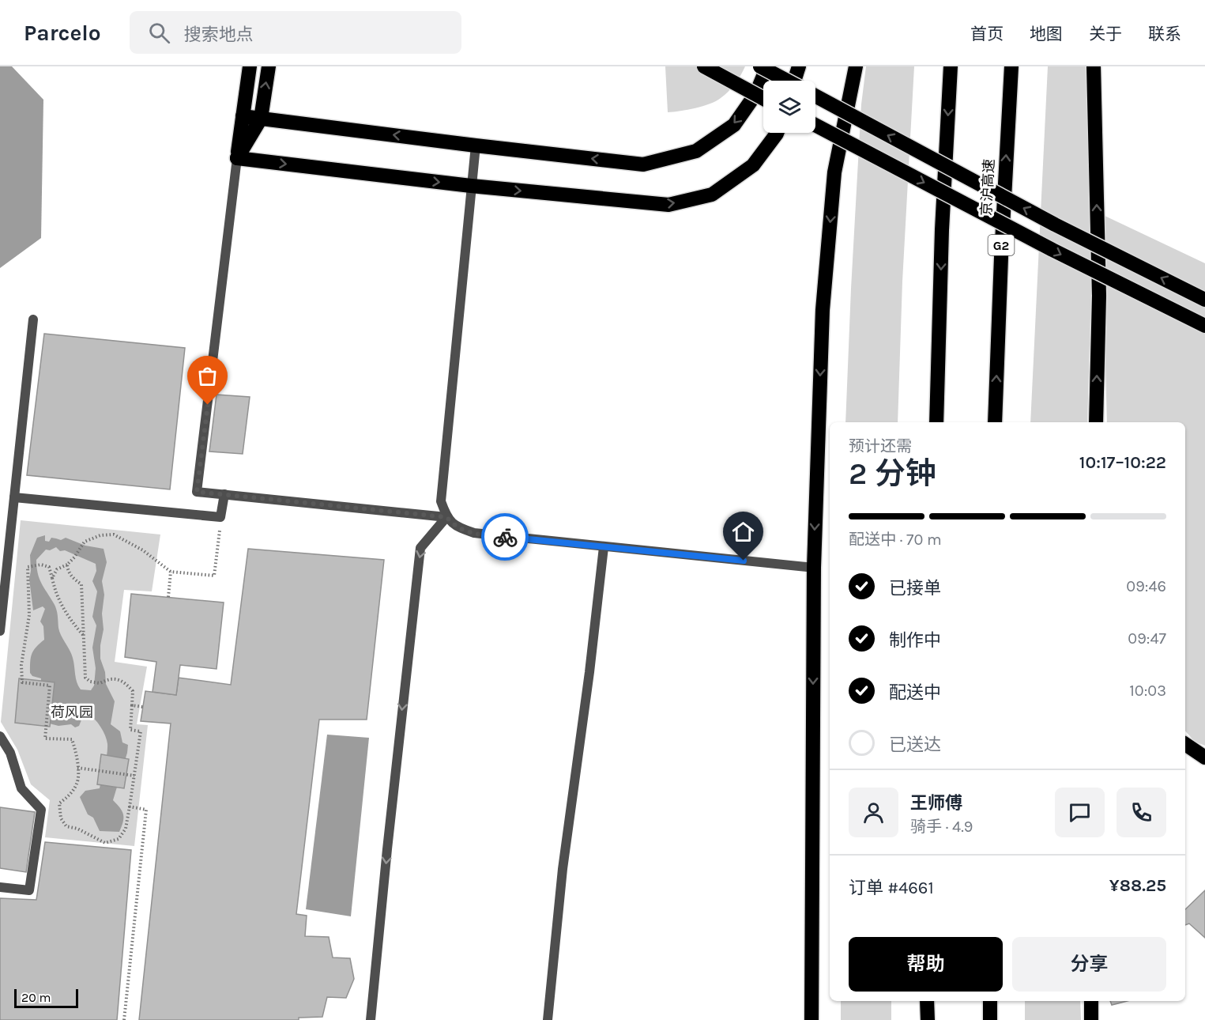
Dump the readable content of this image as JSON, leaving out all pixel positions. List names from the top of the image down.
{
  "streets": {
    "highway": ["京沪高速", "G2"]
  },
  "parks": ["荷风园"],
  "scale_bar": "20 m",
  "page": {
    "header": "Parcelo",
    "search": "搜索地点",
    "nav": [
      "首页",
      "地图",
      "关于",
      "联系"
    ],
    "heading": ["2 分钟", "预计还需", "10:17–10:22"],
    "panel": [
      "王师傅",
      "骑手 · 4.9",
      "订单 #4661",
      "¥88.25"
    ],
    "bar": "配送中 · 70 m",
    "list": [
      ["已接单", "09:46"],
      ["制作中", "09:47"],
      ["配送中", "10:03"],
      "已送达"
    ],
    "buttons": ["帮助", "分享"],
    "scale": "20 m"
  }
}
